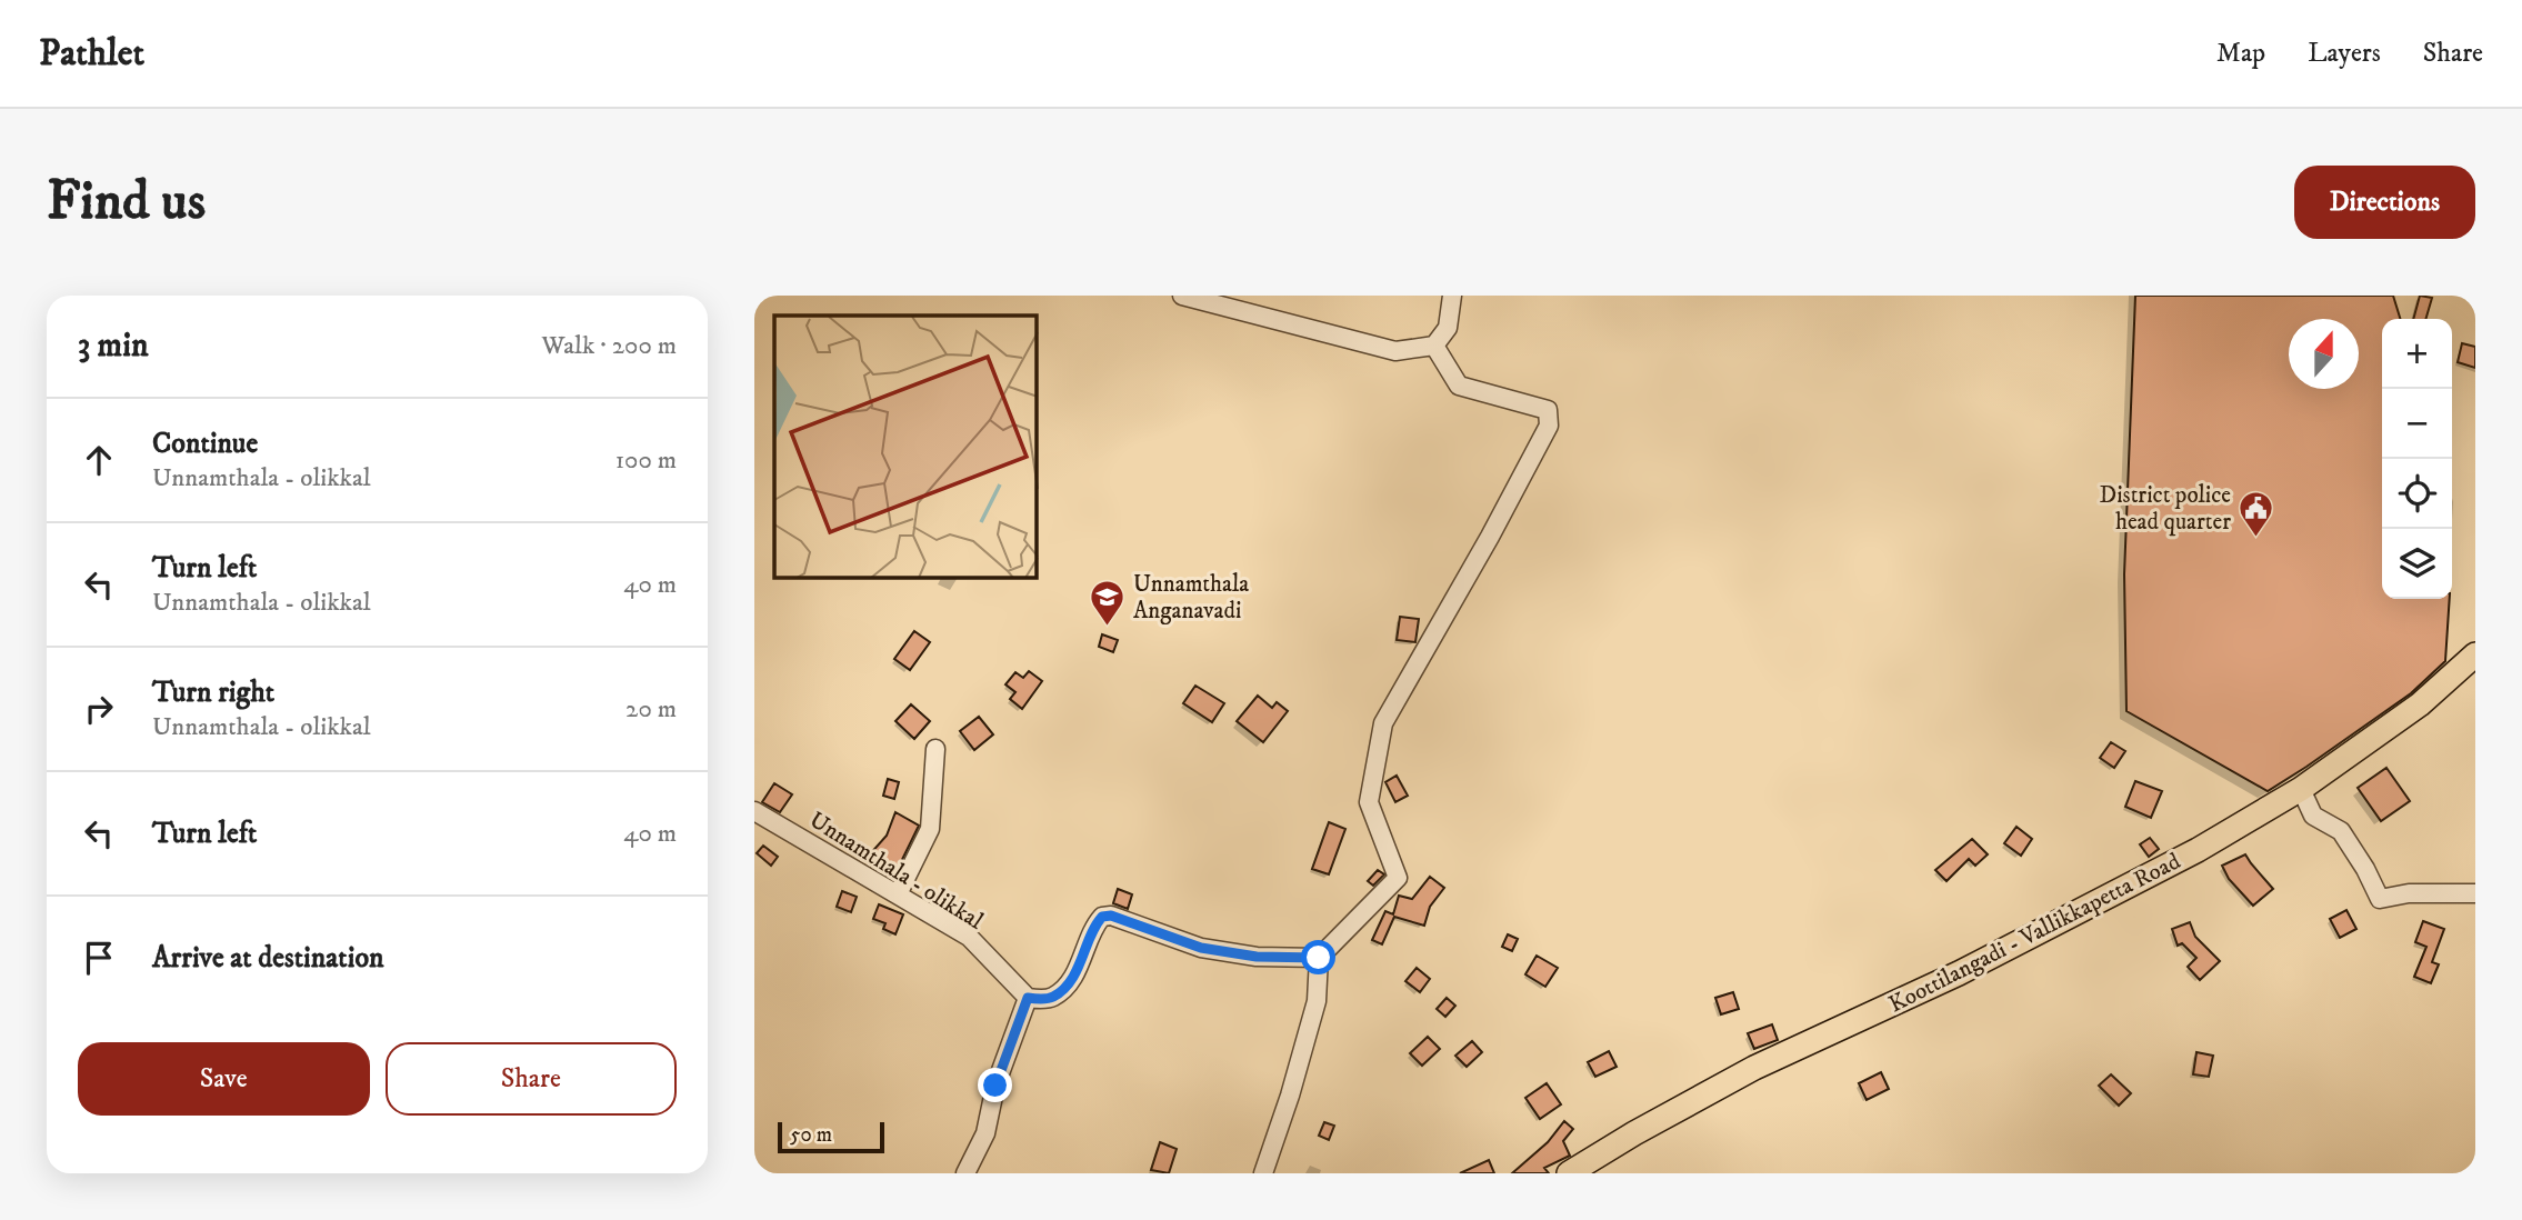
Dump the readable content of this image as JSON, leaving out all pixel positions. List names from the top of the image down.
{
  "streets": {
    "main road": ["Koottilangadi - Vallikkapetta Road"],
    "street": ["Unnamthala - olikkal"]
  },
  "places": {
    "public building": ["District police head quarter"],
    "school or university": ["Unnamthala Anganavadi"]
  },
  "scale_bar": "50 m",
  "north": "top",
  "page": {
    "header": "Pathlet",
    "nav": ["Map", "Layers", "Share"],
    "buttons": [
      "Directions",
      ["Save", "Share"]
    ],
    "title": "Find us",
    "heading": ["3 min", "Walk · 200 m"],
    "map_buttons": ["+", "−"],
    "list": [
      ["Continue", "Unnamthala - olikkal", "100 m"],
      ["Turn left", "Unnamthala - olikkal", "40 m"],
      ["Turn right", "Unnamthala - olikkal", "20 m"],
      ["Turn left", "40 m"],
      "Arrive at destination"
    ],
    "scale": "50 m"
  }
}
